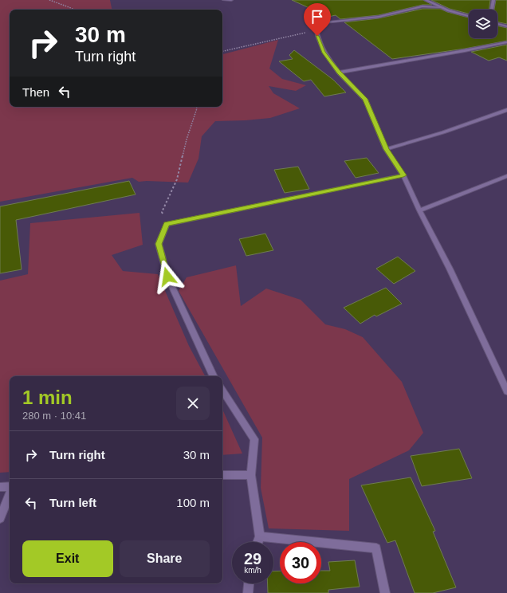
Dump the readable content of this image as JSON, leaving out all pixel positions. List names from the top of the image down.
{
  "page": {
    "turn": ["30 m", "Turn right"],
    "then": "Then",
    "heading": ["1 min", "280 m · 10:41"],
    "list": [
      {
        "name": "Turn right",
        "value": "30 m"
      },
      {
        "name": "Turn left",
        "value": "100 m"
      }
    ],
    "buttons": ["Exit", "Share"],
    "speed": "29 km/h",
    "limit": "30"
  }
}
